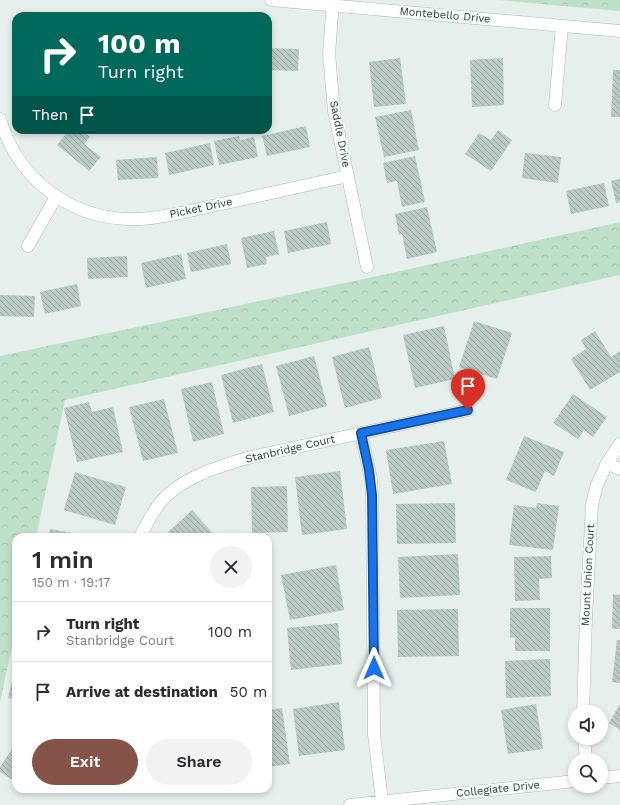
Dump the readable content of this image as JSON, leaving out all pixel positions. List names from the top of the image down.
{
  "streets": {
    "street": [
      "Montebello Drive",
      "Saddle Drive",
      "Picket Drive",
      "Stanbridge Court",
      "Mount Union Court",
      "Collegiate Drive"
    ]
  },
  "crossings": [
    ["Montebello Drive", "Saddle Drive"],
    ["Saddle Drive", "Picket Drive"]
  ],
  "page": {
    "turn": ["100 m", "Turn right"],
    "then": "Then",
    "heading": ["1 min", "150 m · 19:17"],
    "list": [
      {
        "name": "Turn right",
        "note": "Stanbridge Court",
        "value": "100 m"
      },
      {
        "name": "Arrive at destination",
        "value": "50 m"
      }
    ],
    "buttons": ["Exit", "Share"]
  }
}
